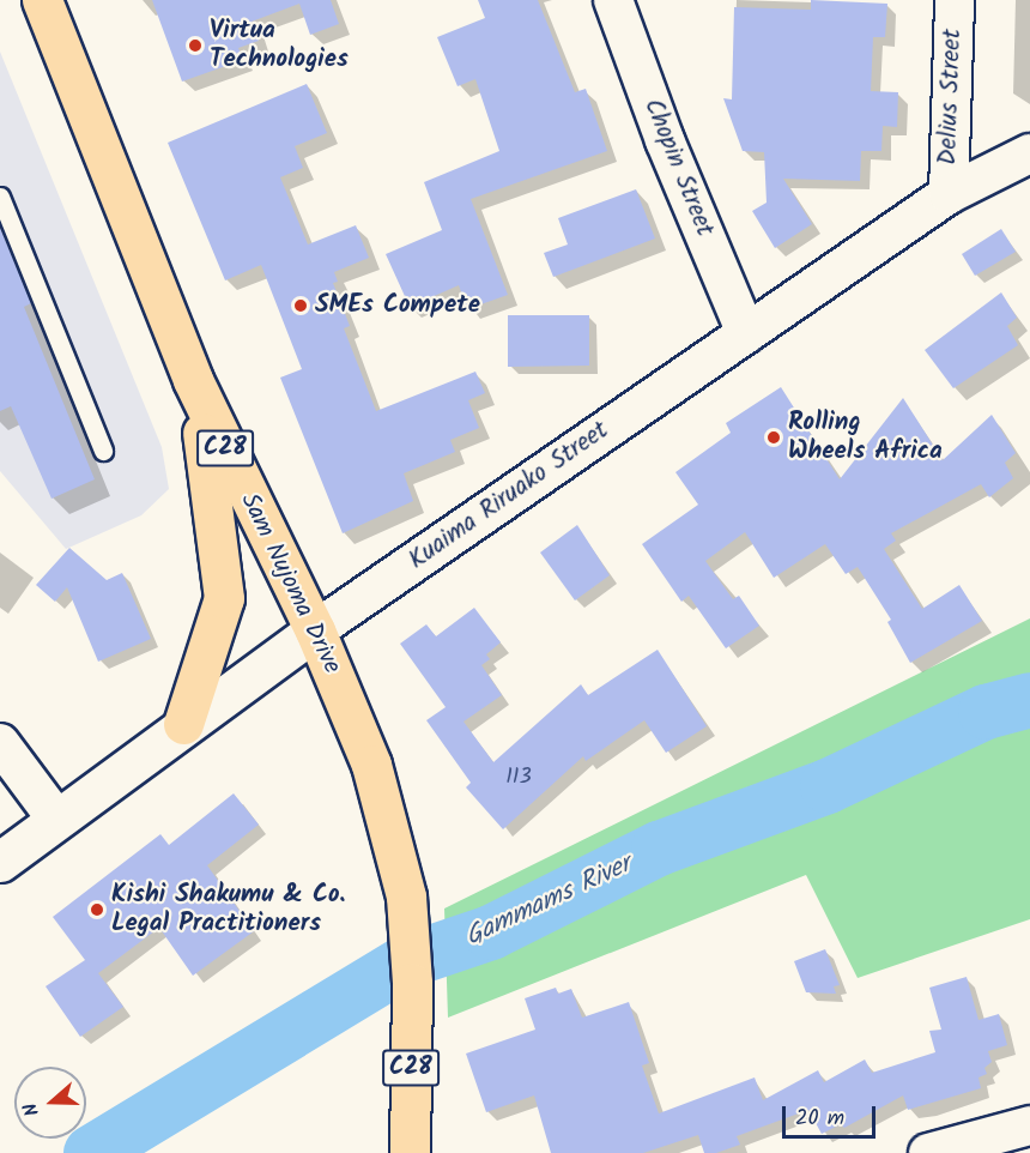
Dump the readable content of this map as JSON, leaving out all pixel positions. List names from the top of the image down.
{
  "streets": {
    "highway": ["C28", "Sam Nujoma Drive"],
    "street": ["Delius Street", "Chopin Street", "Kuaima Riruako Street"]
  },
  "crossings": [
    ["Delius Street", "Kuaima Riruako Street"],
    ["Chopin Street", "Kuaima Riruako Street"],
    ["Kuaima Riruako Street", "Sam Nujoma Drive"]
  ],
  "water": ["Gammams River"],
  "places": [
    "Virtua Technologies",
    "SMEs Compete",
    "Rolling Wheels Africa",
    "Kishi Shakumu & Co. Legal Practitioners"
  ],
  "house_numbers": ["113"],
  "scale_bar": "20 m",
  "north": "left"
}
